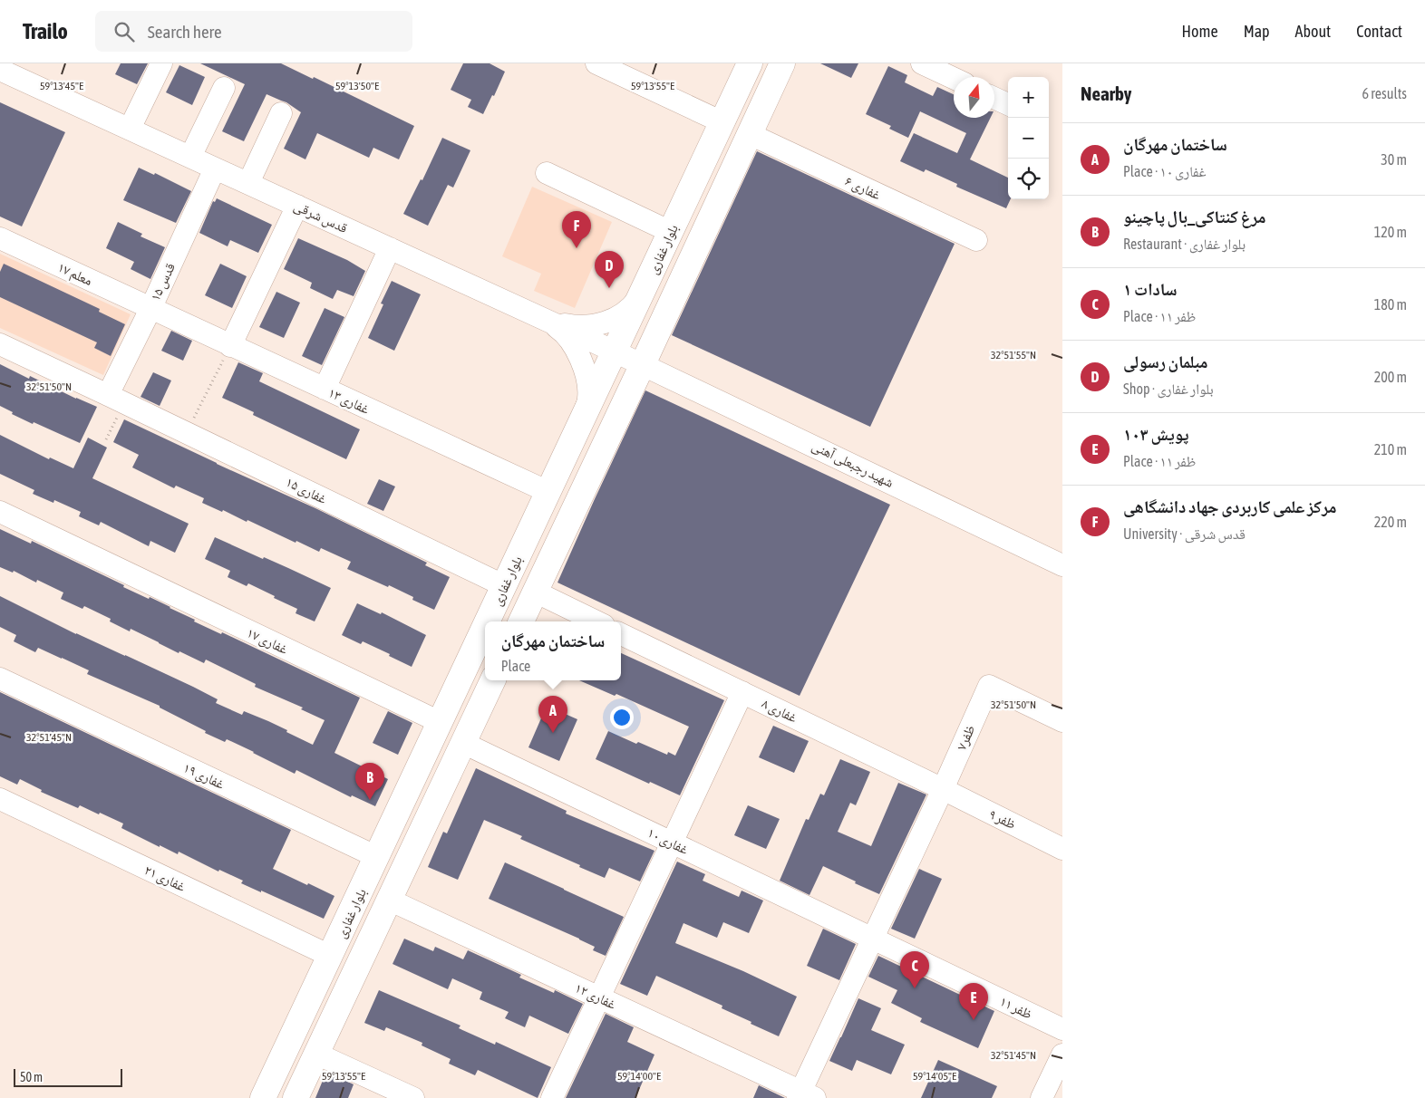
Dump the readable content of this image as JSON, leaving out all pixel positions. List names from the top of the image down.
{
  "streets": {
    "main road": ["بلوار غفاری"],
    "street": [
      "غفاری ۶",
      "قدس شرقی",
      "معلم ۱۷",
      "قدس ۱۵",
      "غفاری ۱۳",
      "شهید رجبعلی آهنی",
      "غفاری ۱۵",
      "غفاری ۱۷",
      "غفاری ۸",
      "ظفر۷",
      "غفاری ۱۹",
      "ظفر ۹",
      "غفاری ۱۰",
      "غفاری ۲۱",
      "غفاری ۱۲",
      "ظفر ۱۱"
    ]
  },
  "crossings": [
    ["قدس شرقی", "بلوار غفاری"],
    ["قدس شرقی", "قدس ۱۵"],
    ["قدس شرقی", "شهید رجبعلی آهنی"],
    ["بلوار غفاری", "غفاری ۱۳"],
    ["بلوار غفاری", "غفاری ۱۵"],
    ["بلوار غفاری", "غفاری ۱۷"],
    ["بلوار غفاری", "غفاری ۱۹"],
    ["بلوار غفاری", "غفاری ۱۰"],
    ["بلوار غفاری", "غفاری ۲۱"],
    ["بلوار غفاری", "غفاری ۱۲"],
    ["معلم ۱۷", "قدس ۱۵"],
    ["معلم ۱۷", "غفاری ۱۳"],
    ["قدس ۱۵", "غفاری ۱۳"],
    ["قدس ۱۵", "غفاری ۱۵"],
    ["غفاری ۸", "ظفر۷"],
    ["غفاری ۸", "ظفر ۹"],
    ["ظفر۷", "ظفر ۹"],
    ["غفاری ۱۰", "ظفر ۱۱"]
  ],
  "scale_bar": "50 m",
  "north": "top",
  "page": {
    "header": "Trailo",
    "search": "Search here",
    "nav": [
      "Home",
      "Map",
      "About",
      "Contact"
    ],
    "heading": ["Nearby", "6 results"],
    "map_buttons": ["+", "−"],
    "list": [
      {
        "mark": "A",
        "name": "ساختمان مهرگان",
        "note": "Place · غفاری ۱۰",
        "value": "30 m"
      },
      {
        "mark": "B",
        "name": "مرغ کنتاکی_بال پاچینو",
        "note": "Restaurant · بلوار غفاری",
        "value": "120 m"
      },
      {
        "mark": "C",
        "name": "سادات ۱",
        "note": "Place · ظفر ۱۱",
        "value": "180 m"
      },
      {
        "mark": "D",
        "name": "مبلمان رسولی",
        "note": "Shop · بلوار غفاری",
        "value": "200 m"
      },
      {
        "mark": "E",
        "name": "پویش ۱۰۳",
        "note": "Place · ظفر ۱۱",
        "value": "210 m"
      },
      {
        "mark": "F",
        "name": "مرکز علمی کاربردی جهاد دانشگاهی",
        "note": "University · قدس شرقی",
        "value": "220 m"
      }
    ],
    "pins": [
      "F",
      "D",
      "A",
      "B",
      "C",
      "E"
    ],
    "popup": ["ساختمان مهرگان", "Place"],
    "scale": "50 m"
  },
  "coordinates": [
    "59°13'45\"E",
    "59°13'50\"E",
    "59°13'55\"E",
    "32°51'55\"N",
    "32°51'50\"N",
    "32°51'45\"N",
    "59°14'00\"E",
    "59°14'05\"E"
  ]
}
